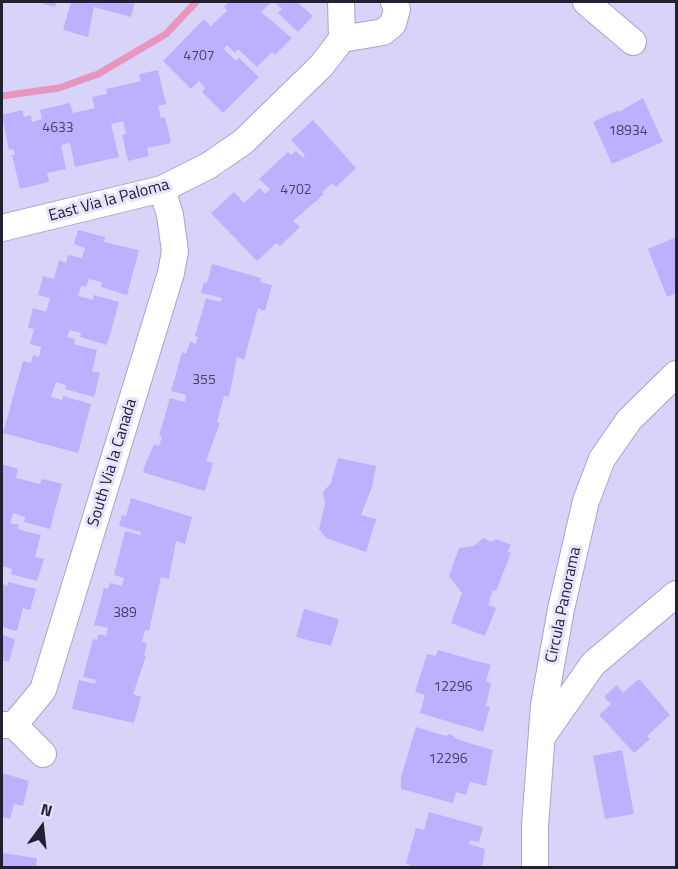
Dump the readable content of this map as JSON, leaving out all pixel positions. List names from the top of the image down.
{
  "streets": {
    "street": ["East Via la Paloma", "South Via la Canada", "Circula Panorama"]
  },
  "crossings": [
    ["East Via la Paloma", "South Via la Canada"]
  ],
  "house_numbers": [
    "4707",
    "4633",
    "18934",
    "4702",
    "355",
    "389",
    "12296",
    "12296"
  ],
  "north": "top"
}
